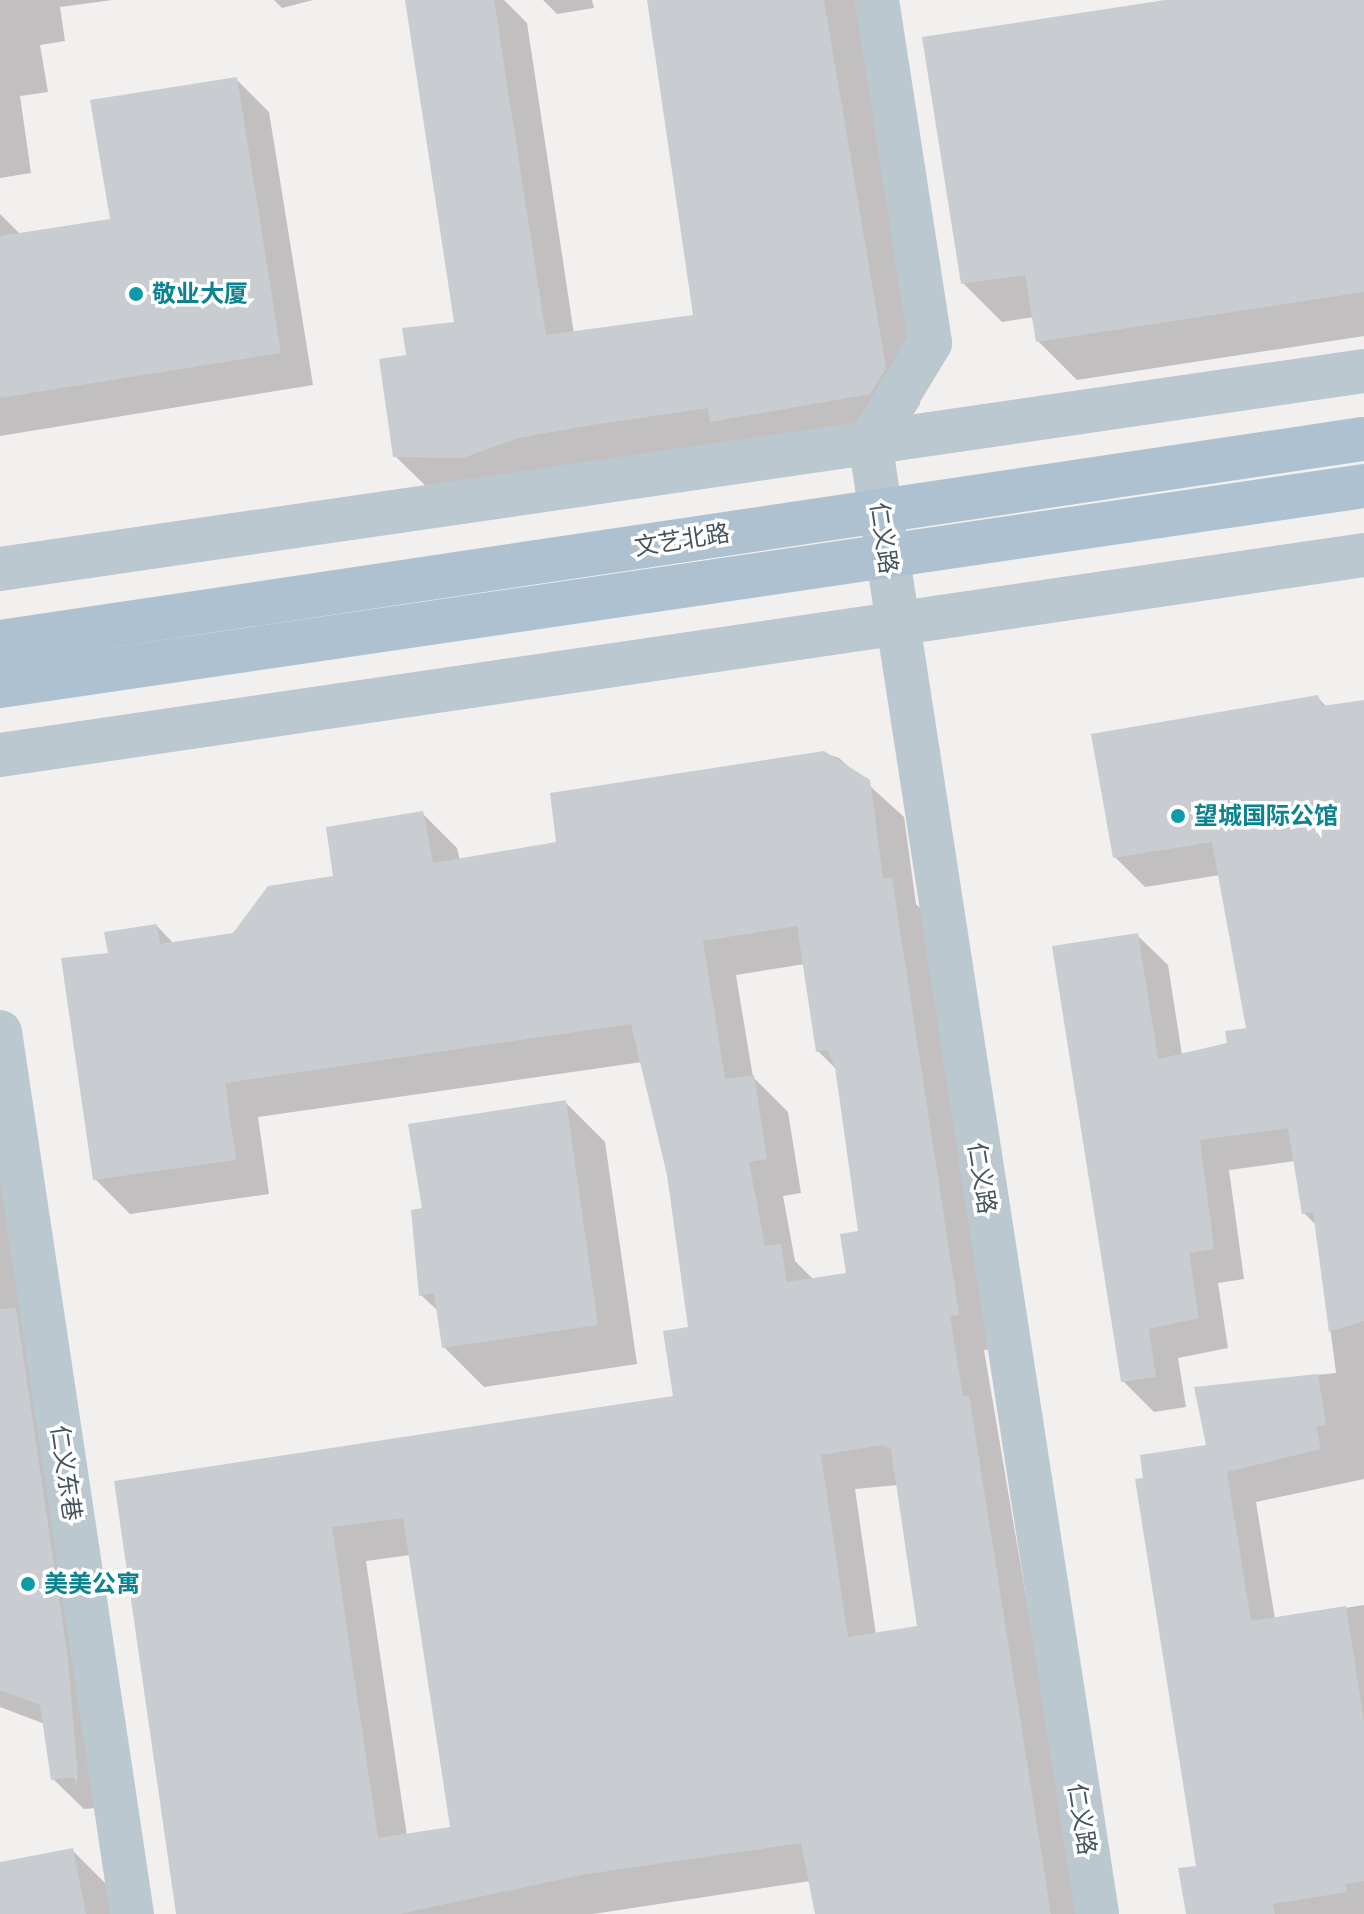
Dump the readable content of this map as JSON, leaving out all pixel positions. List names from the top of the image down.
{
  "streets": {
    "main road": ["文艺北路"],
    "street": ["仁义路", "仁义东巷"]
  },
  "crossings": [
    ["仁义路", "文艺北路"]
  ],
  "places": ["敬业大厦", "望城国际公馆", "美美公寓"]
}
